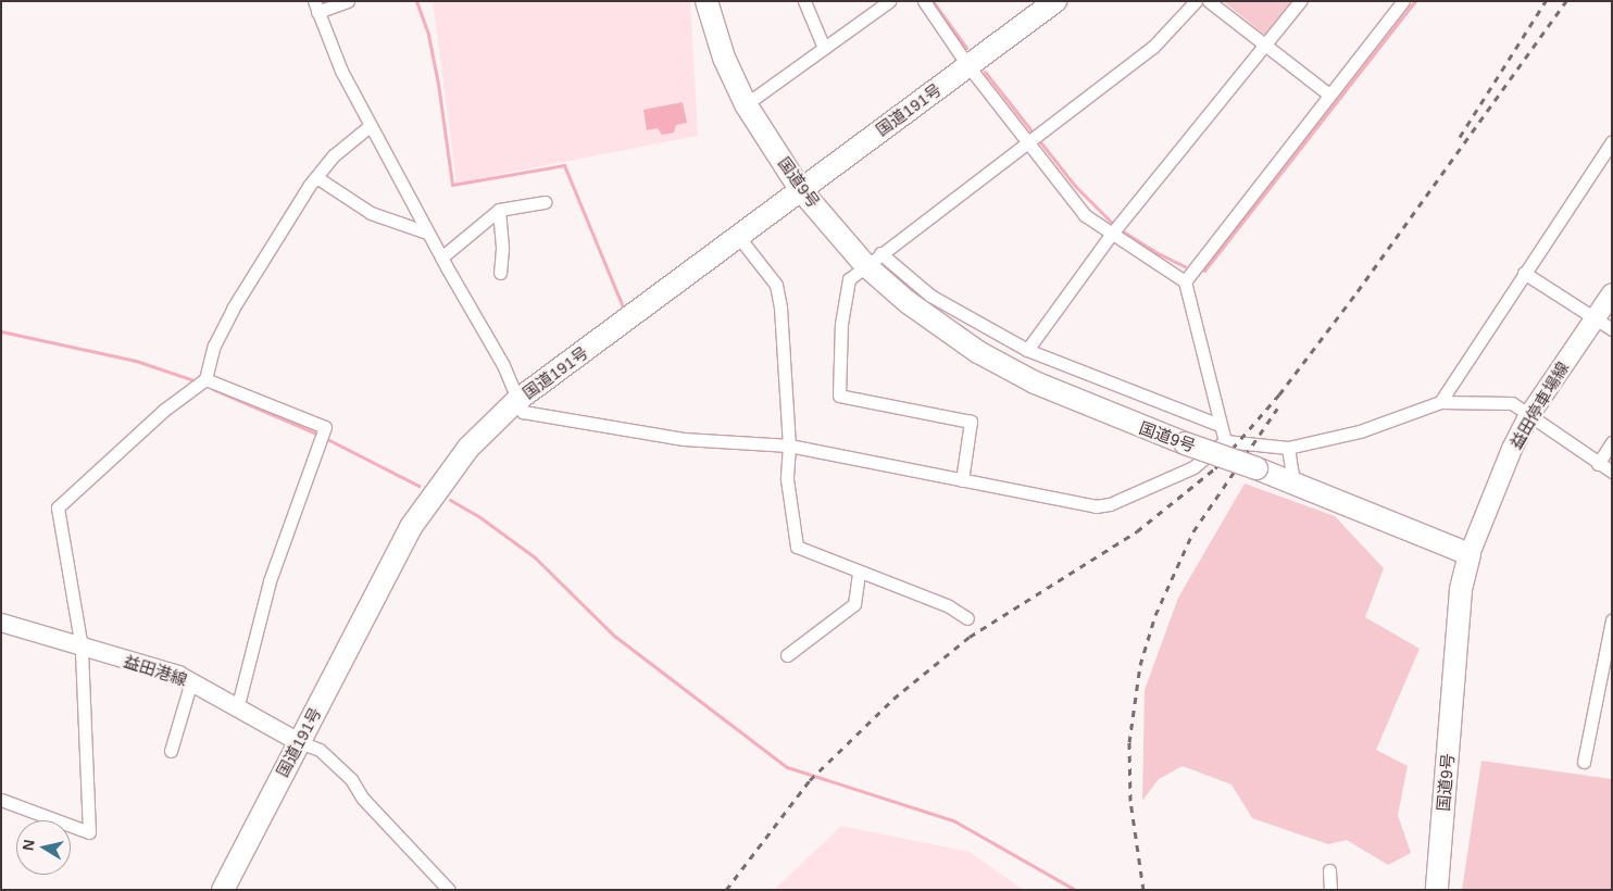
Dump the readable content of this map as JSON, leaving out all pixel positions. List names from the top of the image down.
{
  "streets": {
    "highway": ["国道191号", "国道9号"],
    "main road": ["益田停車場線", "益田港線"]
  },
  "crossings": [
    ["国道191号", "国道9号"],
    ["国道191号", "益田港線"],
    ["国道9号", "益田停車場線"]
  ],
  "north": "left"
}
